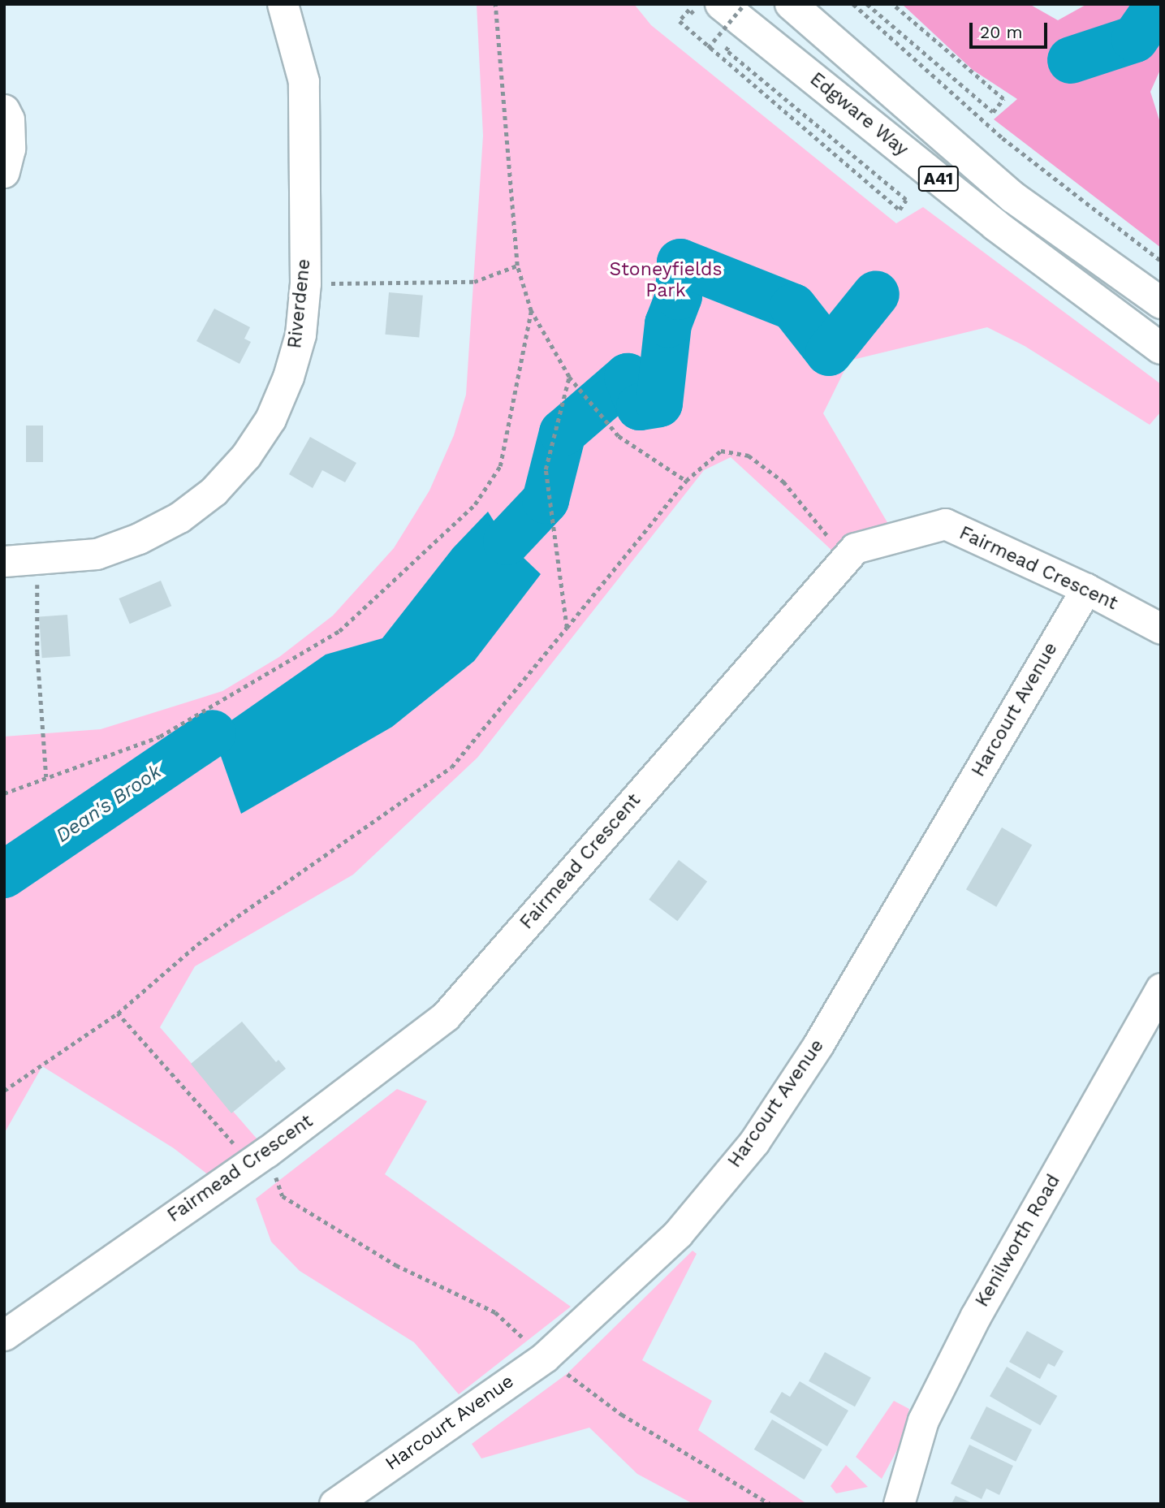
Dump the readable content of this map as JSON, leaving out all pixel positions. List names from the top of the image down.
{
  "streets": {
    "highway": ["Edgware Way", "A41"],
    "street": [
      "Riverdene",
      "Fairmead Crescent",
      "Harcourt Avenue",
      "Kenilworth Road"
    ]
  },
  "crossings": [
    ["Fairmead Crescent", "Harcourt Avenue"]
  ],
  "water": ["Dean's Brook"],
  "parks": ["Stoneyfields Park"],
  "scale_bar": "20 m"
}
